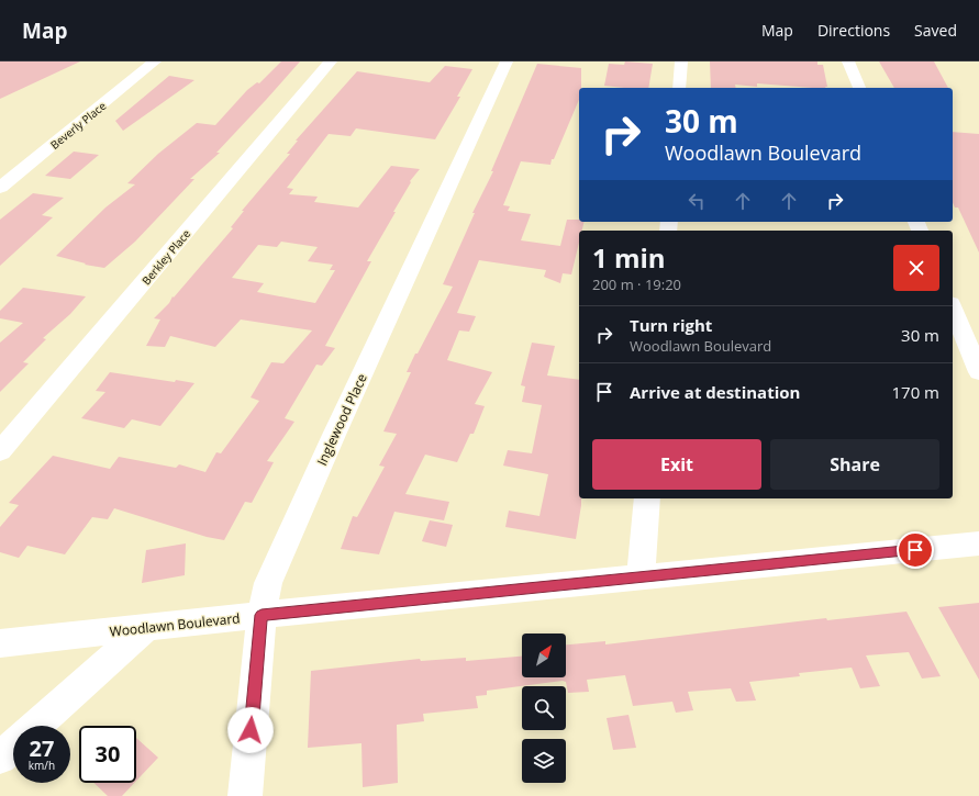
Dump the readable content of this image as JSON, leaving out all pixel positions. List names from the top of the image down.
{
  "streets": {
    "street": [
      "Beverly Place",
      "Berkley Place",
      "Inglewood Place",
      "Woodlawn Boulevard"
    ]
  },
  "crossings": [
    ["Inglewood Place", "Woodlawn Boulevard"]
  ],
  "north": "top right",
  "page": {
    "header": "Map",
    "nav": ["Map", "Directions", "Saved"],
    "turn": ["30 m", "Woodlawn Boulevard"],
    "heading": ["1 min", "200 m · 19:20"],
    "list": [
      {
        "name": "Turn right",
        "note": "Woodlawn Boulevard",
        "value": "30 m"
      },
      {
        "name": "Arrive at destination",
        "value": "170 m"
      }
    ],
    "buttons": ["Exit", "Share"],
    "speed": "27 km/h",
    "limit": "30"
  }
}
